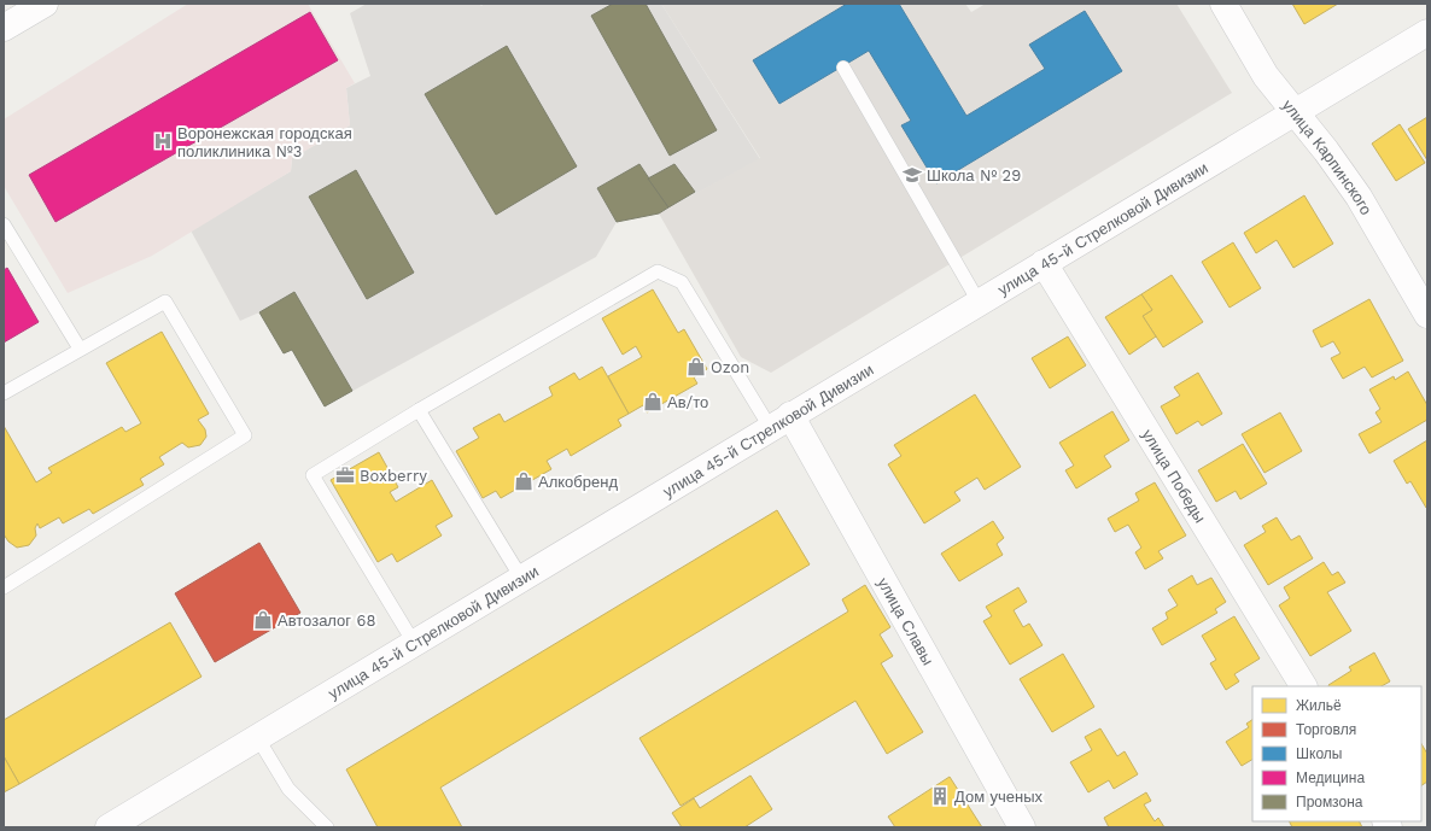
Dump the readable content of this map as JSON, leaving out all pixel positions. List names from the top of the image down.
{
  "streets": {
    "main road": [
      "улица Карпинского",
      "улица 45-й Стрелковой Дивизии",
      "улица Победы",
      "улица Славы"
    ]
  },
  "crossings": [
    ["улица Карпинского", "улица 45-й Стрелковой Дивизии"],
    ["улица 45-й Стрелковой Дивизии", "улица Победы"],
    ["улица 45-й Стрелковой Дивизии", "улица Славы"]
  ],
  "places": {
    "hospital": ["Воронежская городская поликлиника №3"],
    "school or university": ["Школа № 29"],
    "shop": [
      "Ozon",
      "Ав/то",
      "Алкобренд",
      "Автозалог 68"
    ],
    "office": ["Boxberry"],
    "building": ["Дом ученых"]
  },
  "legend": [
    "Жильё",
    "Торговля",
    "Школы",
    "Медицина",
    "Промзона"
  ]
}
